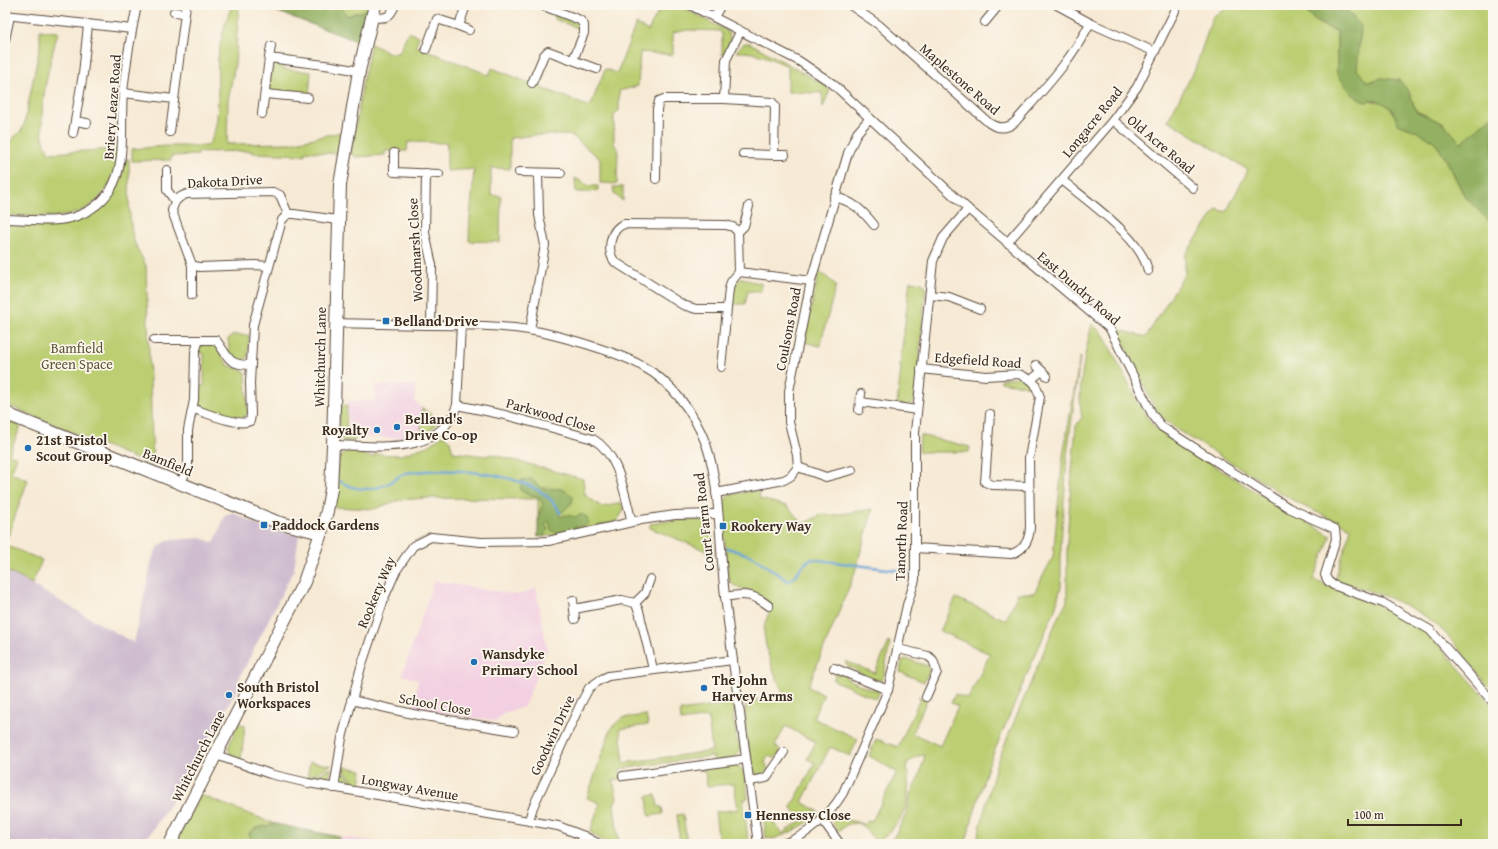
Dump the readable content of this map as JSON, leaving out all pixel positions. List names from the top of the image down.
{
  "streets": {
    "street": [
      "Maplestone Road",
      "Briery Leaze Road",
      "Longacre Road",
      "Old Acre Road",
      "Dakota Drive",
      "Woodmarsh Close",
      "East Dundry Road",
      "Coulsons Road",
      "Whitchurch Lane",
      "Edgefield Road",
      "Parkwood Close",
      "Bamfield",
      "Court Farm Road",
      "Tanorth Road",
      "Rookery Way",
      "School Close",
      "Goodwin Drive",
      "Longway Avenue"
    ]
  },
  "crossings": [
    ["Longacre Road", "Old Acre Road"],
    ["Longacre Road", "East Dundry Road"],
    ["Woodmarsh Close", "Court Farm Road"],
    ["East Dundry Road", "Coulsons Road"],
    ["East Dundry Road", "Tanorth Road"],
    ["Whitchurch Lane", "Bamfield"],
    ["Whitchurch Lane", "Court Farm Road"],
    ["Whitchurch Lane", "Longway Avenue"],
    ["Edgefield Road", "Tanorth Road"],
    ["Parkwood Close", "Rookery Way"],
    ["Court Farm Road", "Rookery Way"],
    ["Court Farm Road", "Goodwin Drive"],
    ["Rookery Way", "School Close"],
    ["Rookery Way", "Longway Avenue"],
    ["Goodwin Drive", "Longway Avenue"]
  ],
  "parks": ["Bamfield Green Space"],
  "places": {
    "transit": [
      "Belland Drive",
      "Paddock Gardens",
      "Rookery Way",
      "Hennessy Close"
    ],
    "other": [
      "Belland's Drive Co-op",
      "Royalty",
      "21st Bristol Scout Group",
      "Wansdyke Primary School",
      "The John Harvey Arms",
      "South Bristol Workspaces"
    ]
  },
  "scale_bar": "100 m"
}
